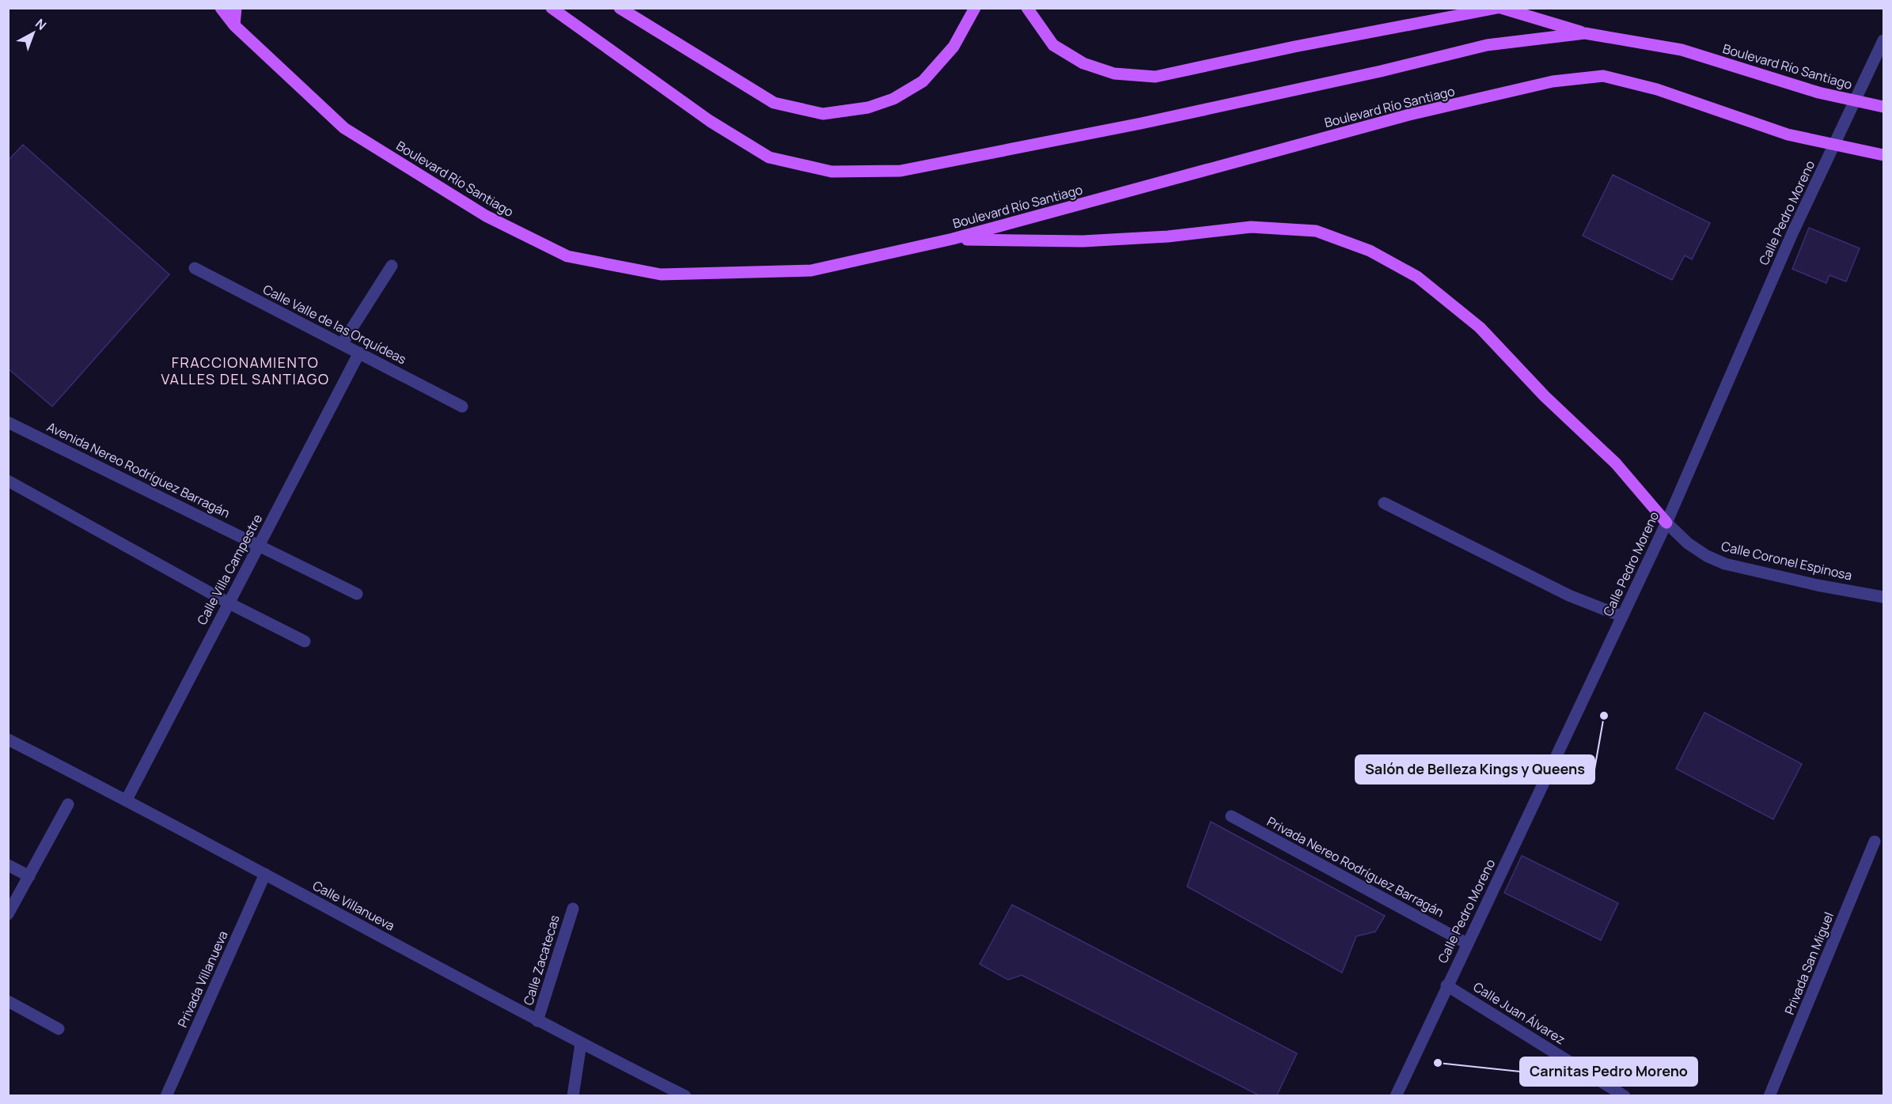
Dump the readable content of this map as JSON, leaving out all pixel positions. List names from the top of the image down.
{
  "streets": {
    "main road": ["Boulevard Río Santiago"],
    "street": [
      "Calle Pedro Moreno",
      "Calle Valle de las Orquídeas",
      "Avenida Nereo Rodríguez Barragán",
      "Calle Coronel Espinosa",
      "Calle Villa Campestre",
      "Privada Nereo Rodríguez Barragán",
      "Calle Villanueva",
      "Calle Zacatecas",
      "Privada San Miguel",
      "Privada Villanueva",
      "Calle Juan Álvarez"
    ]
  },
  "crossings": [
    ["Calle Pedro Moreno", "Calle Coronel Espinosa"],
    ["Calle Pedro Moreno", "Privada Nereo Rodríguez Barragán"],
    ["Calle Pedro Moreno", "Calle Juan Álvarez"],
    ["Calle Valle de las Orquídeas", "Calle Villa Campestre"],
    ["Avenida Nereo Rodríguez Barragán", "Calle Villa Campestre"],
    ["Calle Villa Campestre", "Calle Villanueva"],
    ["Calle Villanueva", "Calle Zacatecas"],
    ["Calle Villanueva", "Privada Villanueva"]
  ],
  "districts": ["FRACCIONAMIENTO VALLES DEL SANTIAGO"],
  "places": ["Salón de Belleza Kings y Queens", "Carnitas Pedro Moreno"],
  "north": "top right"
}
